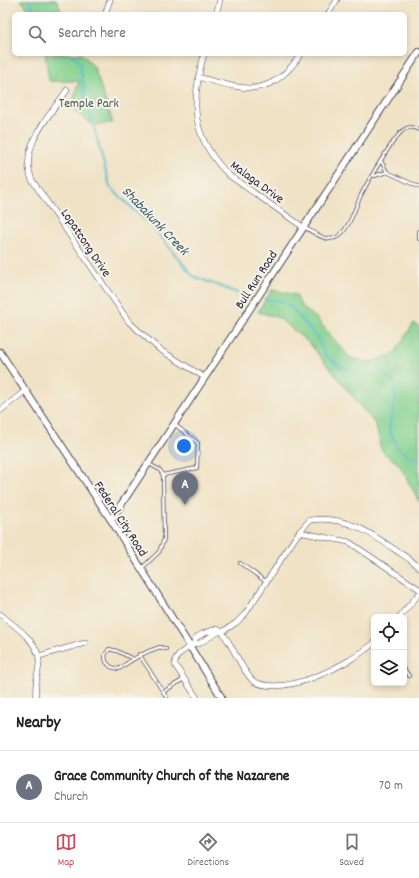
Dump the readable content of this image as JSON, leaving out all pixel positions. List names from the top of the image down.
{
  "streets": {
    "street": [
      "Malaga Drive",
      "Lopatcong Drive",
      "Bull Run Road",
      "Federal City Road"
    ]
  },
  "crossings": [
    ["Malaga Drive", "Bull Run Road"],
    ["Lopatcong Drive", "Bull Run Road"],
    ["Bull Run Road", "Federal City Road"]
  ],
  "water": ["Shabakunk Creek"],
  "parks": ["Temple Park"],
  "page": {
    "search": "Search here",
    "pins": "A",
    "heading": "Nearby",
    "list": [
      {
        "mark": "A",
        "name": "Grace Community Church of the Nazarene",
        "note": "Church",
        "value": "70 m"
      }
    ],
    "nav": ["Map", "Directions", "Saved"]
  }
}
